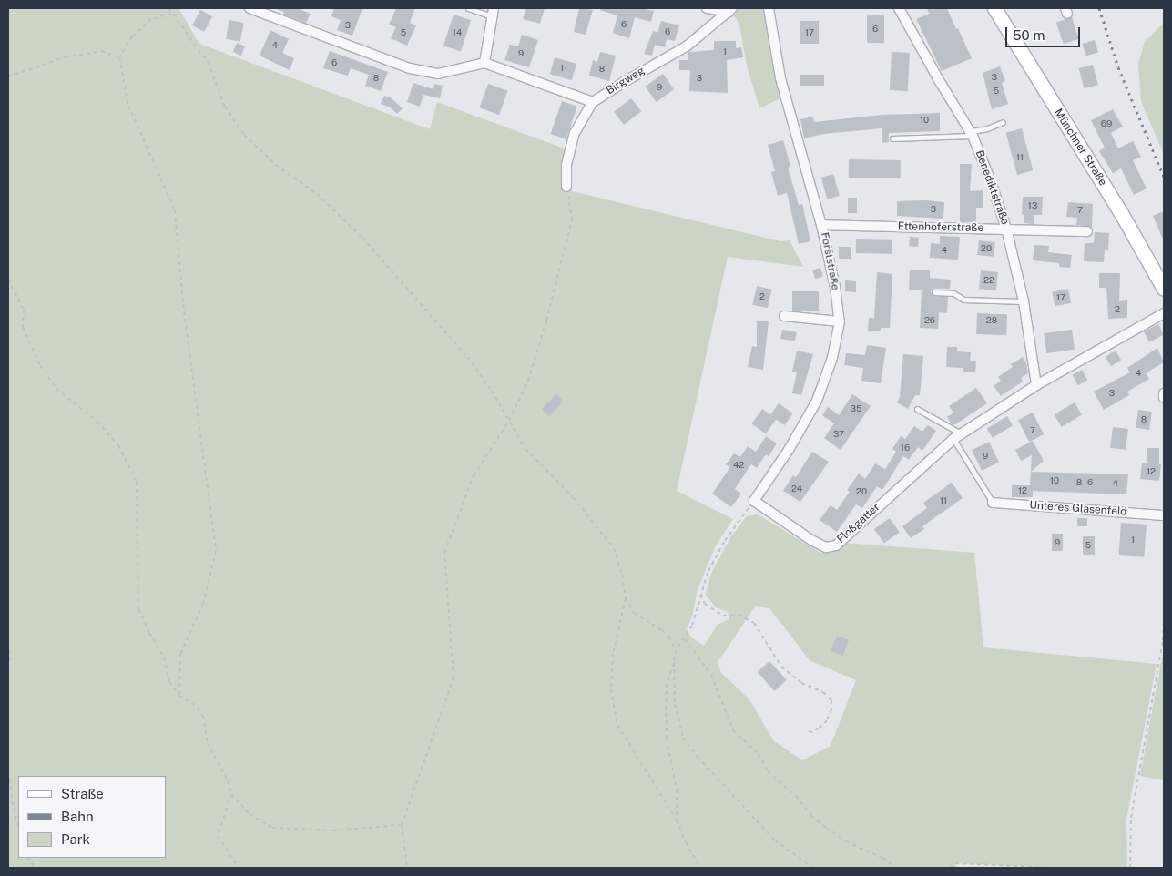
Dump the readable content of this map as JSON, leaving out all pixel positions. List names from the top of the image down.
{
  "streets": {
    "main road": ["Münchner Straße"],
    "street": [
      "Birgweg",
      "Benediktstraße",
      "Ettenhoferstraße",
      "Forststraße",
      "Unteres Glasenfeld",
      "Floßgatter"
    ]
  },
  "crossings": [
    ["Benediktstraße", "Ettenhoferstraße"],
    ["Benediktstraße", "Floßgatter"],
    ["Ettenhoferstraße", "Forststraße"],
    ["Forststraße", "Floßgatter"]
  ],
  "house_numbers": [
    "6",
    "3",
    "6",
    "6",
    "5",
    "14",
    "17",
    "4",
    "1",
    "9",
    "6",
    "11",
    "8",
    "3",
    "8",
    "3",
    "9",
    "5",
    "10",
    "69",
    "11",
    "13",
    "3",
    "7",
    "20",
    "4",
    "22",
    "2",
    "17",
    "2",
    "26",
    "28",
    "4",
    "3",
    "35",
    "8",
    "7",
    "37",
    "16",
    "9",
    "42",
    "12",
    "10",
    "8",
    "6",
    "4",
    "24",
    "12",
    "20",
    "11",
    "1",
    "9",
    "5"
  ],
  "legend": ["Straße", "Bahn", "Park"],
  "scale_bar": "50 m"
}
